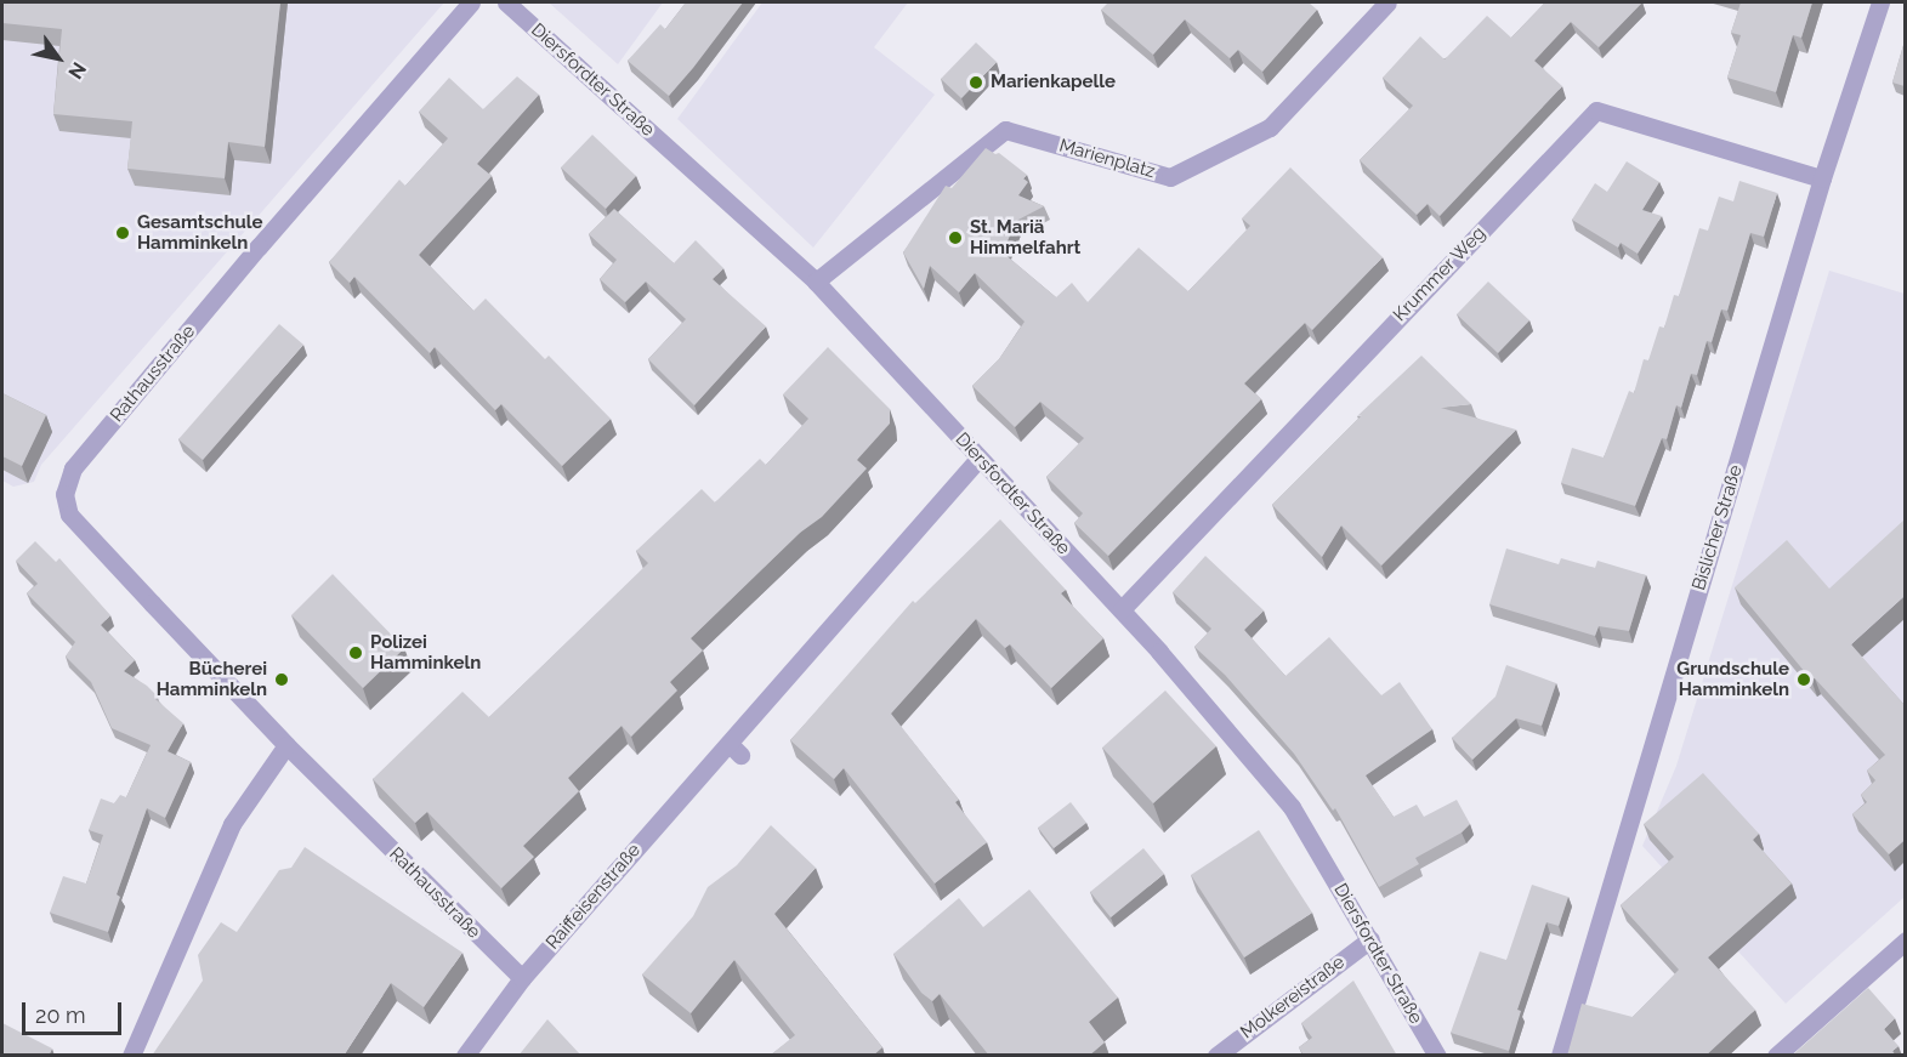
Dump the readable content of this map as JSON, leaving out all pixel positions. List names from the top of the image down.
{
  "streets": {
    "street": [
      "Diersfordter Straße",
      "Marienplatz",
      "Krummer Weg",
      "Rathausstraße",
      "Bislicher Straße",
      "Raiffeisenstraße",
      "Molkereistraße"
    ]
  },
  "crossings": [
    ["Diersfordter Straße", "Marienplatz"],
    ["Diersfordter Straße", "Krummer Weg"],
    ["Diersfordter Straße", "Raiffeisenstraße"],
    ["Diersfordter Straße", "Molkereistraße"],
    ["Krummer Weg", "Bislicher Straße"],
    ["Rathausstraße", "Raiffeisenstraße"]
  ],
  "places": [
    "Marienkapelle",
    "Gesamtschule Hamminkeln",
    "St. Mariä Himmelfahrt",
    "Polizei Hamminkeln",
    "Bücherei Hamminkeln",
    "Grundschule Hamminkeln"
  ],
  "scale_bar": "20 m",
  "north": "bottom right"
}
